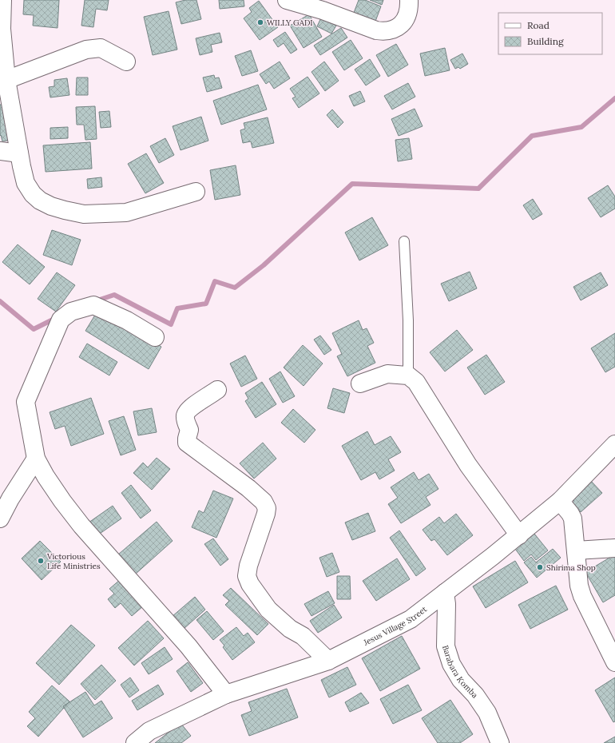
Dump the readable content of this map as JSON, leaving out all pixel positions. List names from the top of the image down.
{
  "streets": {
    "street": ["Jesus Village Street", "Barabara Komba"]
  },
  "crossings": [
    ["Jesus Village Street", "Barabara Komba"]
  ],
  "places": ["WILLY GADI", "Victorious Life Ministries", "Shirima Shop"],
  "legend": ["Road", "Building"]
}
